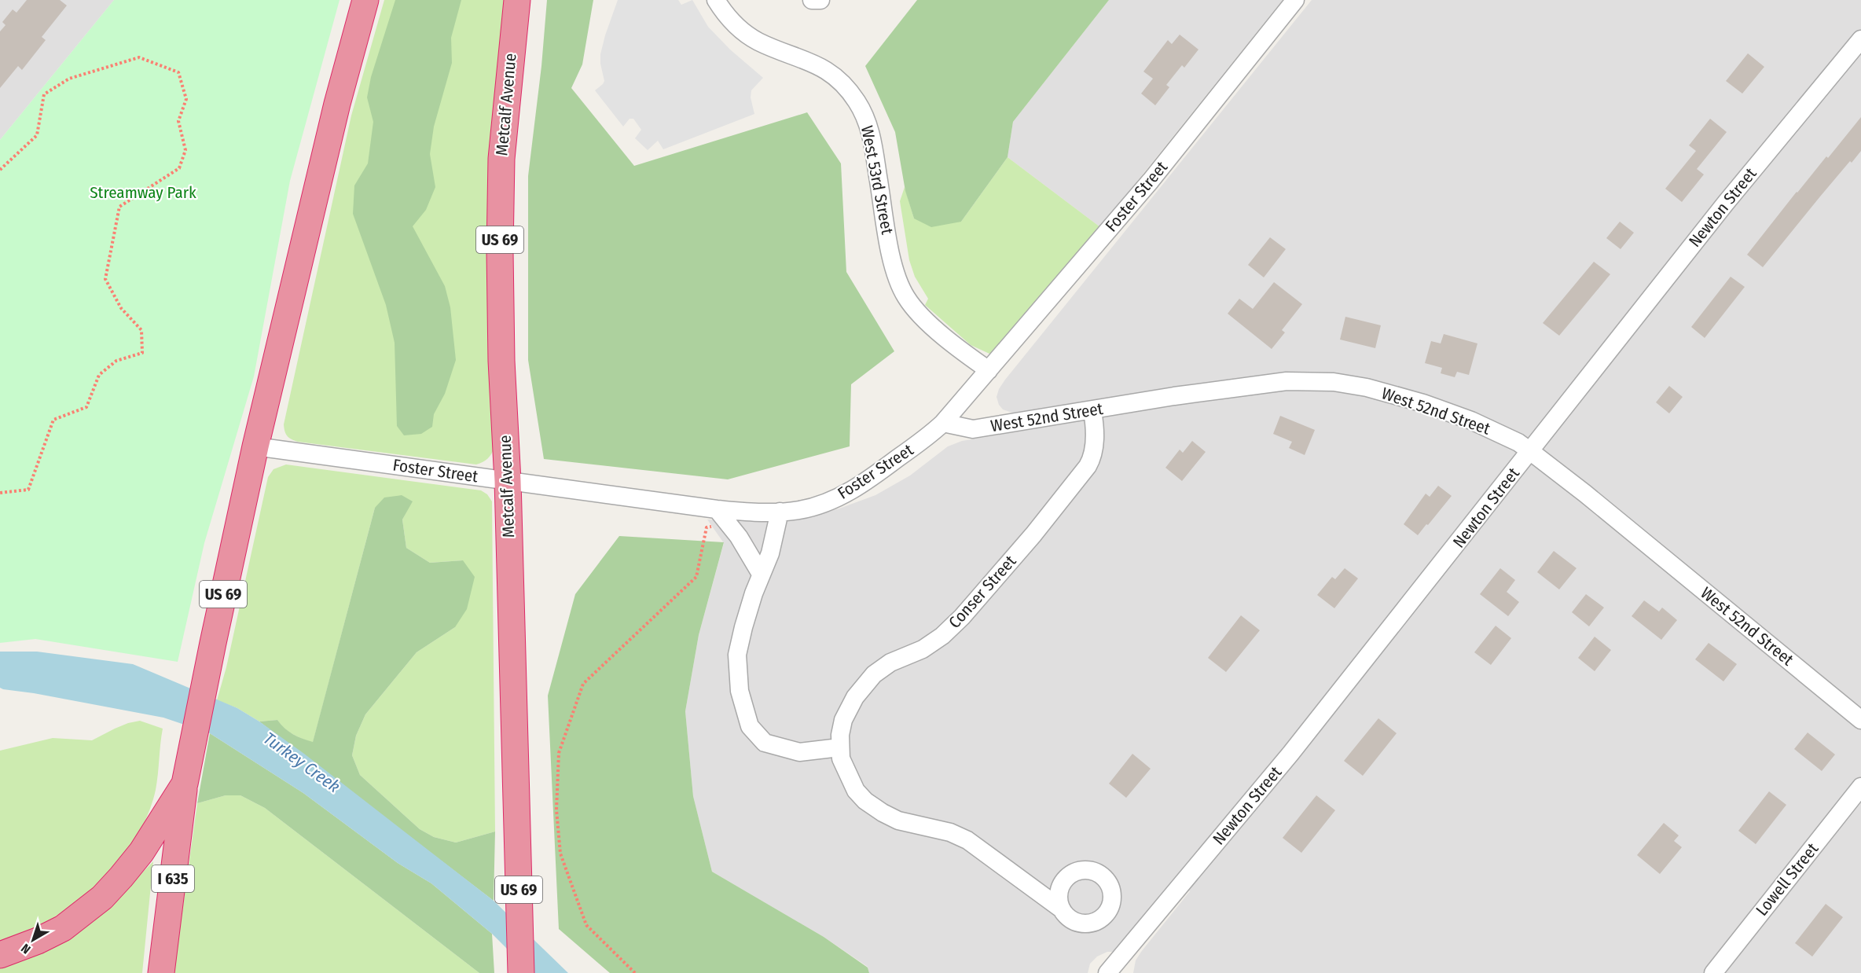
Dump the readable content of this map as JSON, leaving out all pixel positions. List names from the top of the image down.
{
  "streets": {
    "highway": ["Metcalf Avenue", "US 69", "I 635"],
    "street": [
      "West 53rd Street",
      "Foster Street",
      "Newton Street",
      "West 52nd Street",
      "Conser Street",
      "Lowell Street"
    ]
  },
  "crossings": [
    ["Metcalf Avenue", "Foster Street"],
    ["West 53rd Street", "Foster Street"],
    ["Foster Street", "US 69"],
    ["Foster Street", "West 52nd Street"],
    ["Newton Street", "West 52nd Street"],
    ["US 69", "I 635"],
    ["West 52nd Street", "Conser Street"]
  ],
  "water": ["Turkey Creek"],
  "parks": ["Streamway Park"],
  "north": "bottom left"
}
